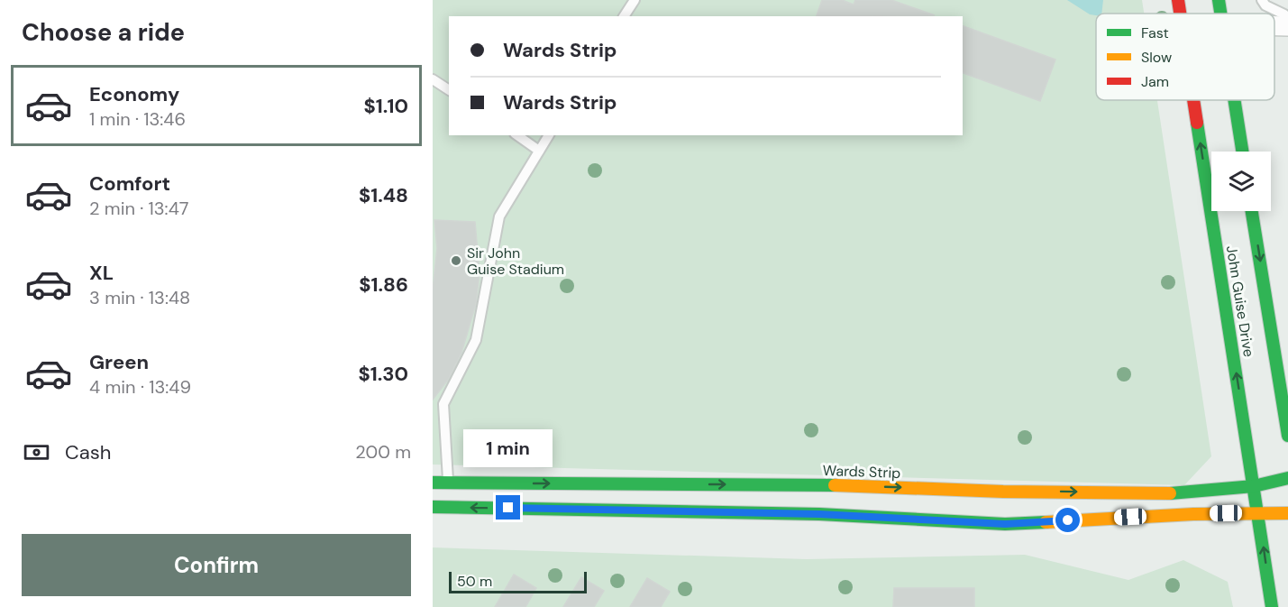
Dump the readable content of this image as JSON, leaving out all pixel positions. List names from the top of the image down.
{
  "streets": {
    "main road": ["John Guise Drive", "Wards Strip"]
  },
  "crossings": [
    ["John Guise Drive", "Wards Strip"]
  ],
  "places": ["Sir John Guise Stadium"],
  "legend": ["Fast", "Slow", "Jam"],
  "scale_bar": "50 m",
  "page": {
    "heading": "Choose a ride",
    "banner": ["Wards Strip", "Wards Strip"],
    "list": [
      {
        "name": "Economy",
        "note": "1 min · 13:46",
        "value": "$1.10"
      },
      {
        "name": "Comfort",
        "note": "2 min · 13:47",
        "value": "$1.48"
      },
      {
        "name": "XL",
        "note": "3 min · 13:48",
        "value": "$1.86"
      },
      {
        "name": "Green",
        "note": "4 min · 13:49",
        "value": "$1.30"
      }
    ],
    "pay": ["Cash", "200 m"],
    "bubble": "1 min",
    "buttons": "Confirm",
    "scale": "50 m"
  }
}
